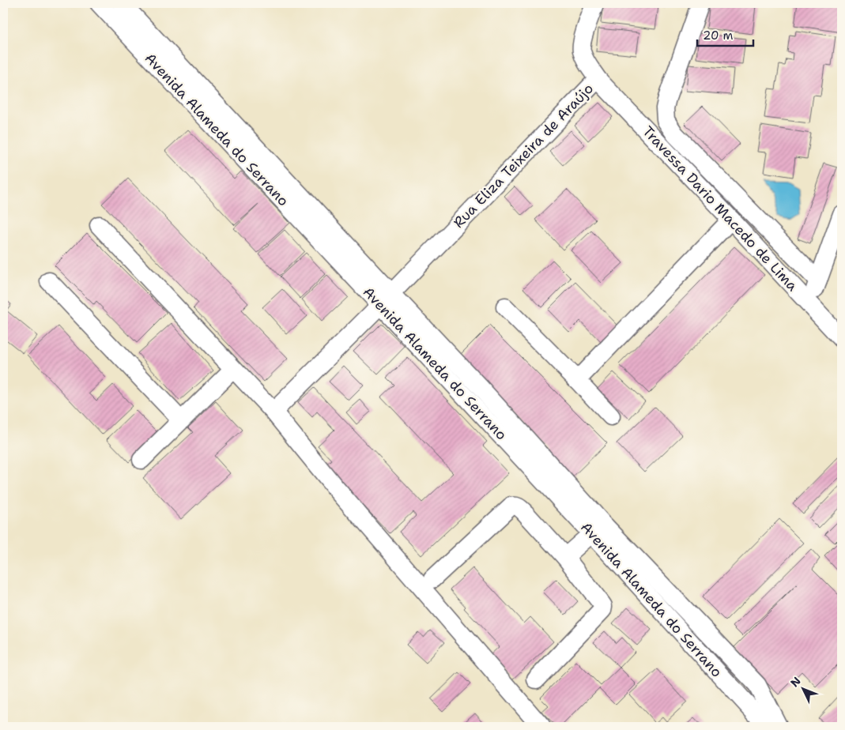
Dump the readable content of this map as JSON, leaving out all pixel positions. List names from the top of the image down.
{
  "streets": {
    "street": ["Avenida Alameda do Serrano", "Rua Eliza Teixeira de Araújo", "Travessa Dario Macedo de Lima"]
  },
  "crossings": [
    ["Avenida Alameda do Serrano", "Rua Eliza Teixeira de Araújo"],
    ["Rua Eliza Teixeira de Araújo", "Travessa Dario Macedo de Lima"]
  ],
  "scale_bar": "20 m",
  "north": "top left"
}
